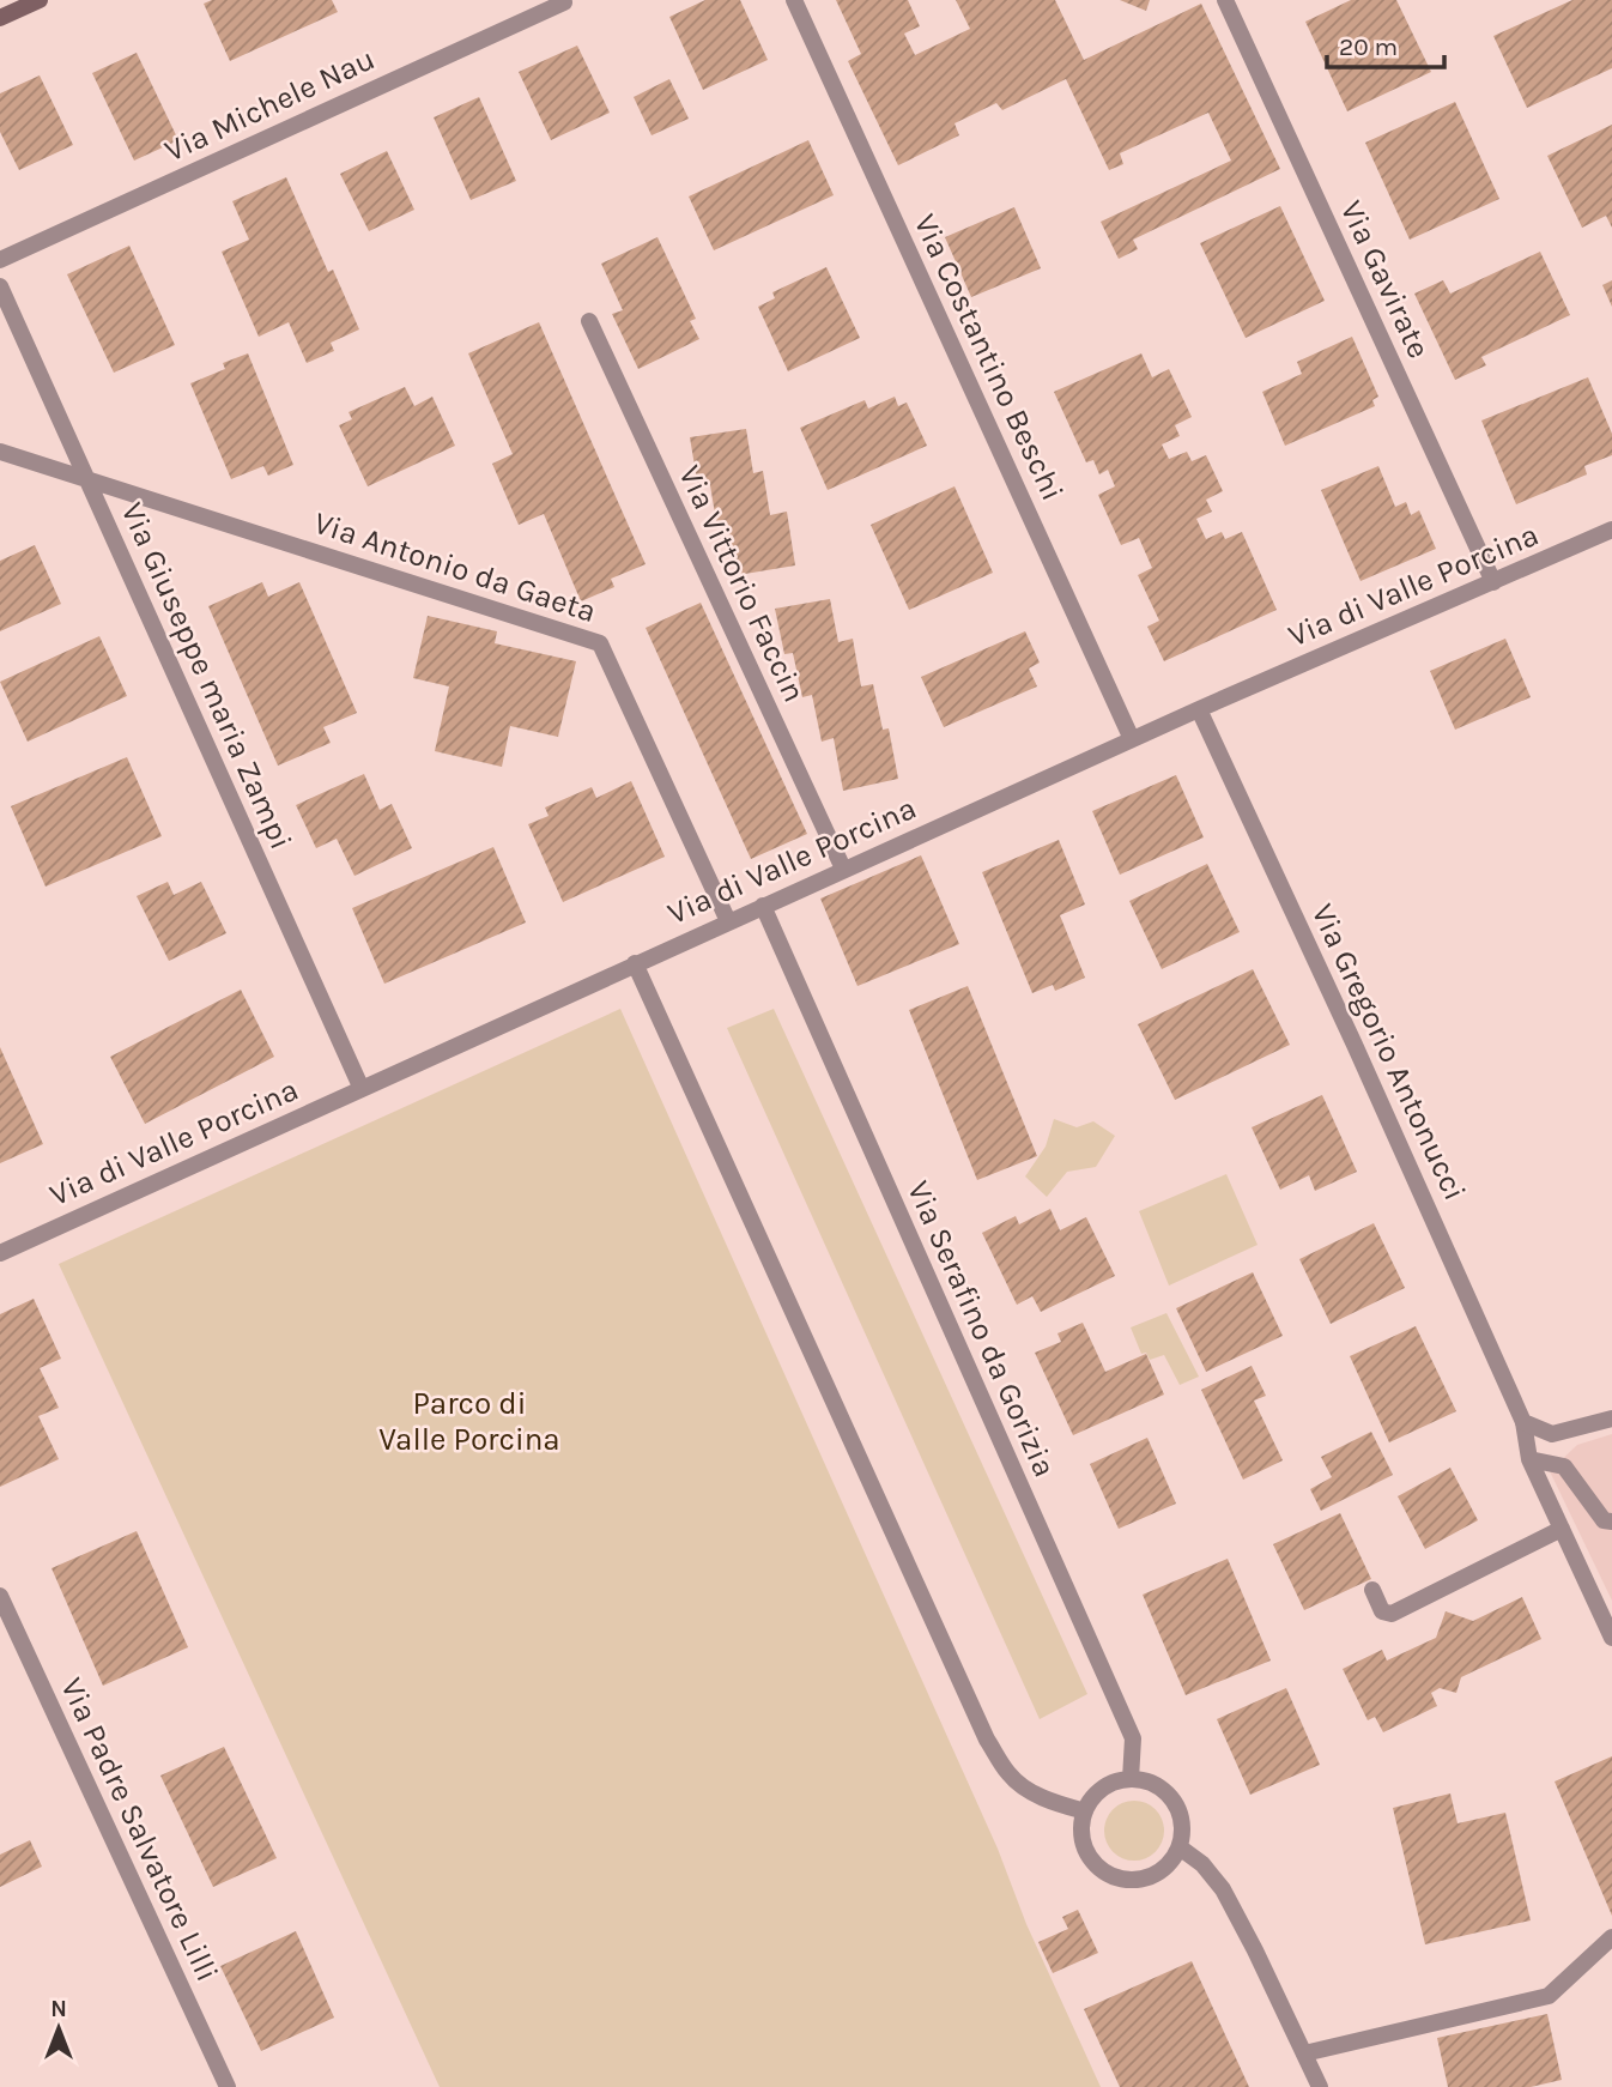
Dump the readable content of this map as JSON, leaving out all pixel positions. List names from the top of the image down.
{
  "streets": {
    "street": [
      "Via Michele Nau",
      "Via Gavirate",
      "Via Costantino Beschi",
      "Via Antonio da Gaeta",
      "Via Vittorio Faccin",
      "Via di Valle Porcina",
      "Via Giuseppe maria Zampi",
      "Via Gregorio Antonucci",
      "Via Serafino da Gorizia",
      "Via Padre Salvatore Lilli"
    ]
  },
  "crossings": [
    ["Via Gavirate", "Via di Valle Porcina"],
    ["Via Costantino Beschi", "Via di Valle Porcina"],
    ["Via Antonio da Gaeta", "Via di Valle Porcina"],
    ["Via Antonio da Gaeta", "Via Giuseppe maria Zampi"],
    ["Via Vittorio Faccin", "Via di Valle Porcina"],
    ["Via di Valle Porcina", "Via Giuseppe maria Zampi"],
    ["Via di Valle Porcina", "Via Gregorio Antonucci"],
    ["Via di Valle Porcina", "Via Serafino da Gorizia"]
  ],
  "parks": ["Parco di Valle Porcina"],
  "scale_bar": "20 m",
  "north": "top"
}
